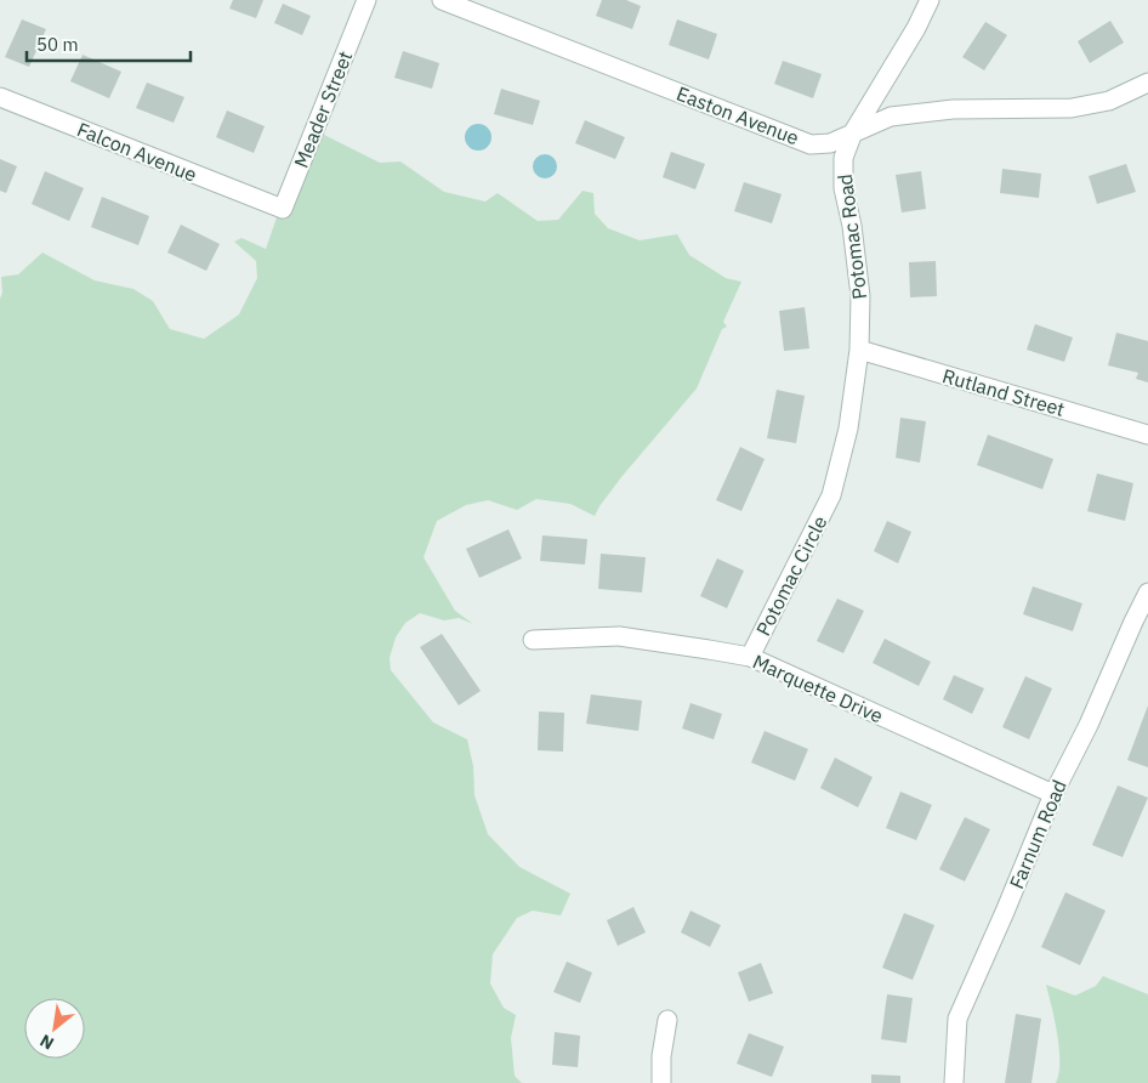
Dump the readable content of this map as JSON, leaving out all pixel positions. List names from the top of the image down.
{
  "streets": {
    "street": [
      "Meader Street",
      "Easton Avenue",
      "Falcon Avenue",
      "Potomac Road",
      "Rutland Street",
      "Potomac Circle",
      "Marquette Drive",
      "Farnum Road"
    ]
  },
  "crossings": [
    ["Meader Street", "Falcon Avenue"],
    ["Easton Avenue", "Potomac Road"],
    ["Potomac Road", "Rutland Street"],
    ["Potomac Road", "Potomac Circle"],
    ["Potomac Circle", "Marquette Drive"],
    ["Marquette Drive", "Farnum Road"]
  ],
  "scale_bar": "50 m",
  "north": "bottom left"
}
